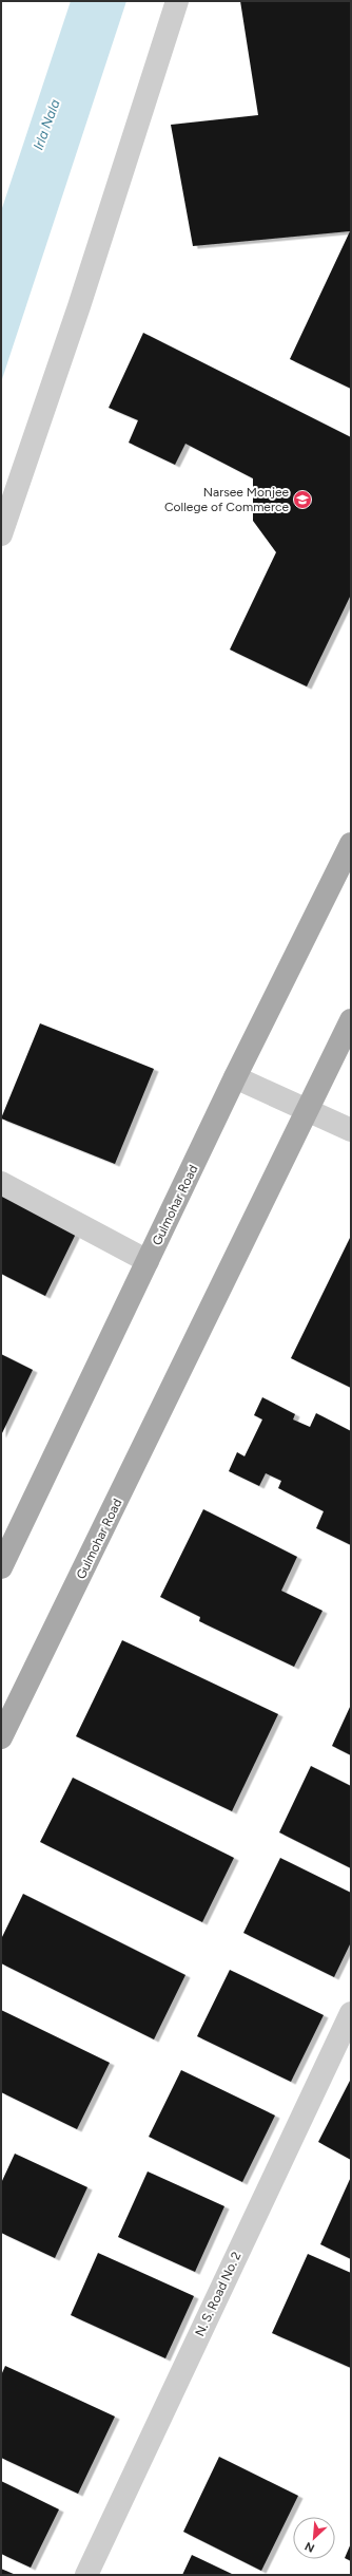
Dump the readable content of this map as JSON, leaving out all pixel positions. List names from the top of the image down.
{
  "streets": {
    "main road": ["Gulmohar Road"],
    "street": ["N. S. Road No. 2"]
  },
  "water": ["Irla Nala"],
  "places": {
    "school or university": ["Narsee Monjee College of Commerce"]
  },
  "north": "bottom left"
}
